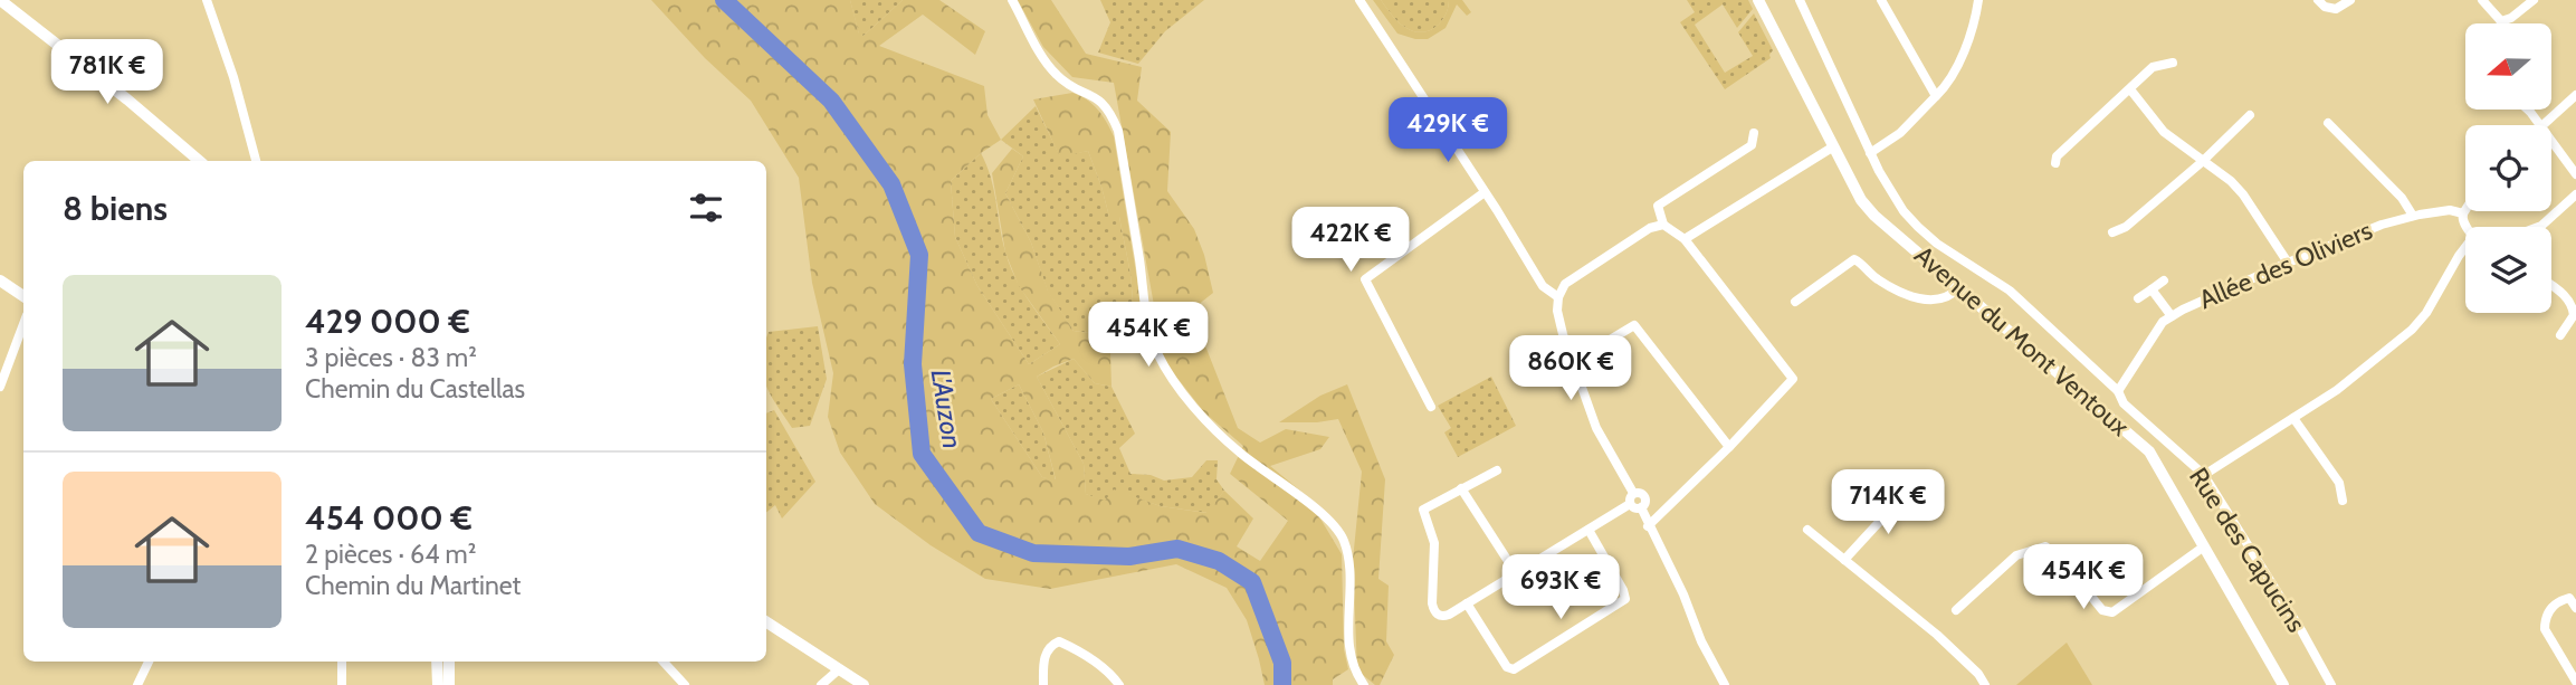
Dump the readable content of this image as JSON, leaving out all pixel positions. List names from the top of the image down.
{
  "streets": {
    "main road": ["Avenue du Mont Ventoux"],
    "street": ["Allée des Oliviers", "Rue des Capucins"]
  },
  "crossings": [
    ["Allée des Oliviers", "Rue des Capucins"]
  ],
  "water": ["L'Auzon"],
  "north": "left",
  "page": {
    "price": [
      "781K €",
      "429K €",
      "422K €",
      "454K €",
      "860K €",
      "714K €",
      "454K €",
      "693K €"
    ],
    "heading": "8 biens",
    "list": [
      {
        "name": "429 000 €",
        "note": "3 pièces · 83 m² · Chemin du Castellas"
      },
      {
        "name": "454 000 €",
        "note": "2 pièces · 64 m² · Chemin du Martinet"
      }
    ]
  }
}
